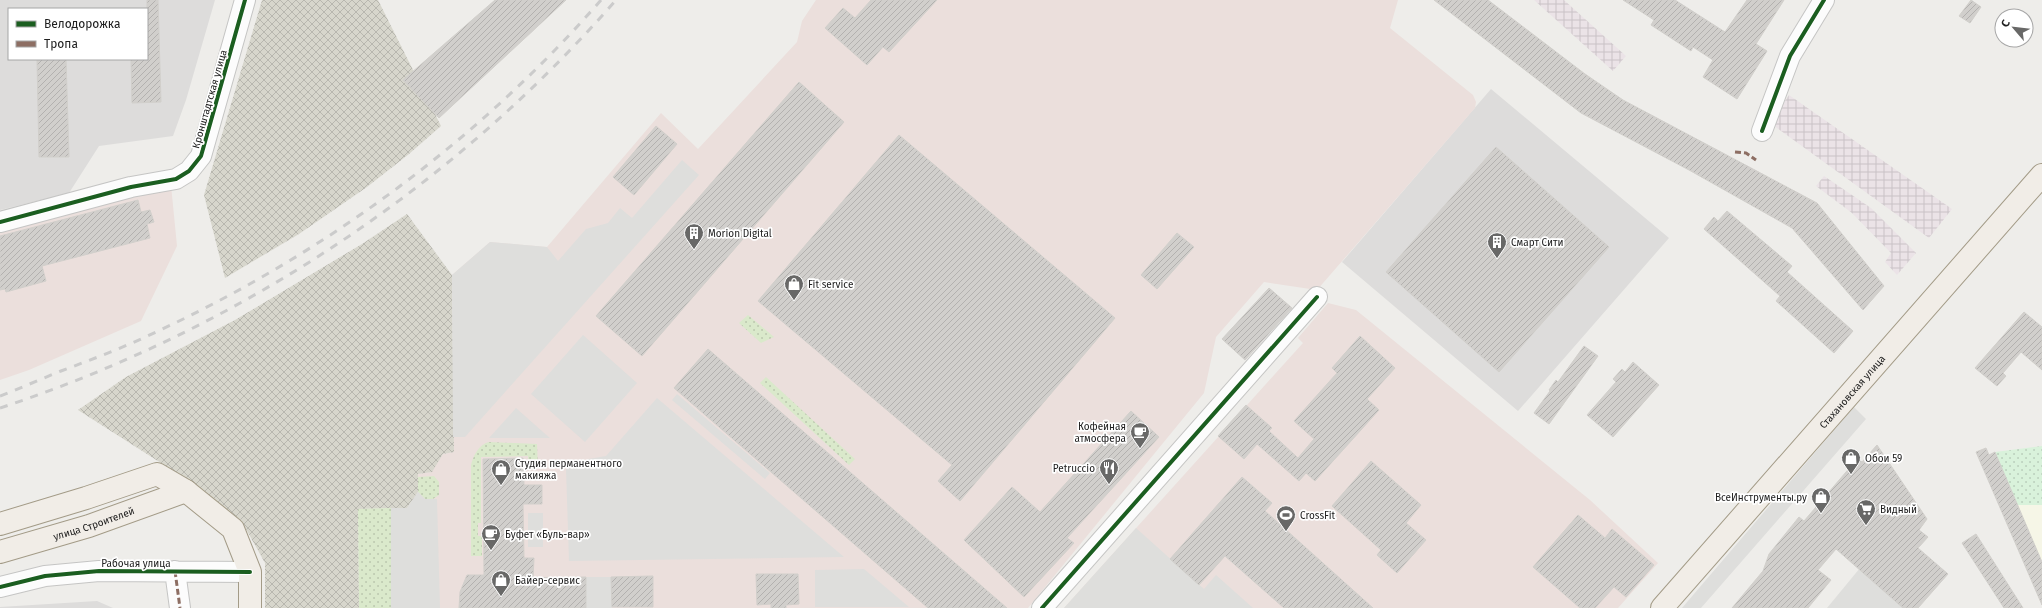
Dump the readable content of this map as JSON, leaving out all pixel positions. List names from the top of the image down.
{
  "streets": {
    "main road": ["Стахановская улица", "улица Строителей"],
    "street": ["Кронштадтская улица", "Рабочая улица"]
  },
  "places": {
    "building": ["Morion Digital", "Смарт Сити"],
    "shop": [
      "Fit service",
      "Обои 59",
      "Студия перманентного макияжа",
      "ВсеИнструменты.ру",
      "Байер-сервис"
    ],
    "cafe": ["Кофейная атмосфера", "Буфет «Буль-вар»"],
    "restaurant": ["Petruccio"],
    "supermarket": ["Видный"],
    "sports": ["CrossFit"]
  },
  "legend": ["Велодорожка", "Тропа"],
  "north": "top left"
}
